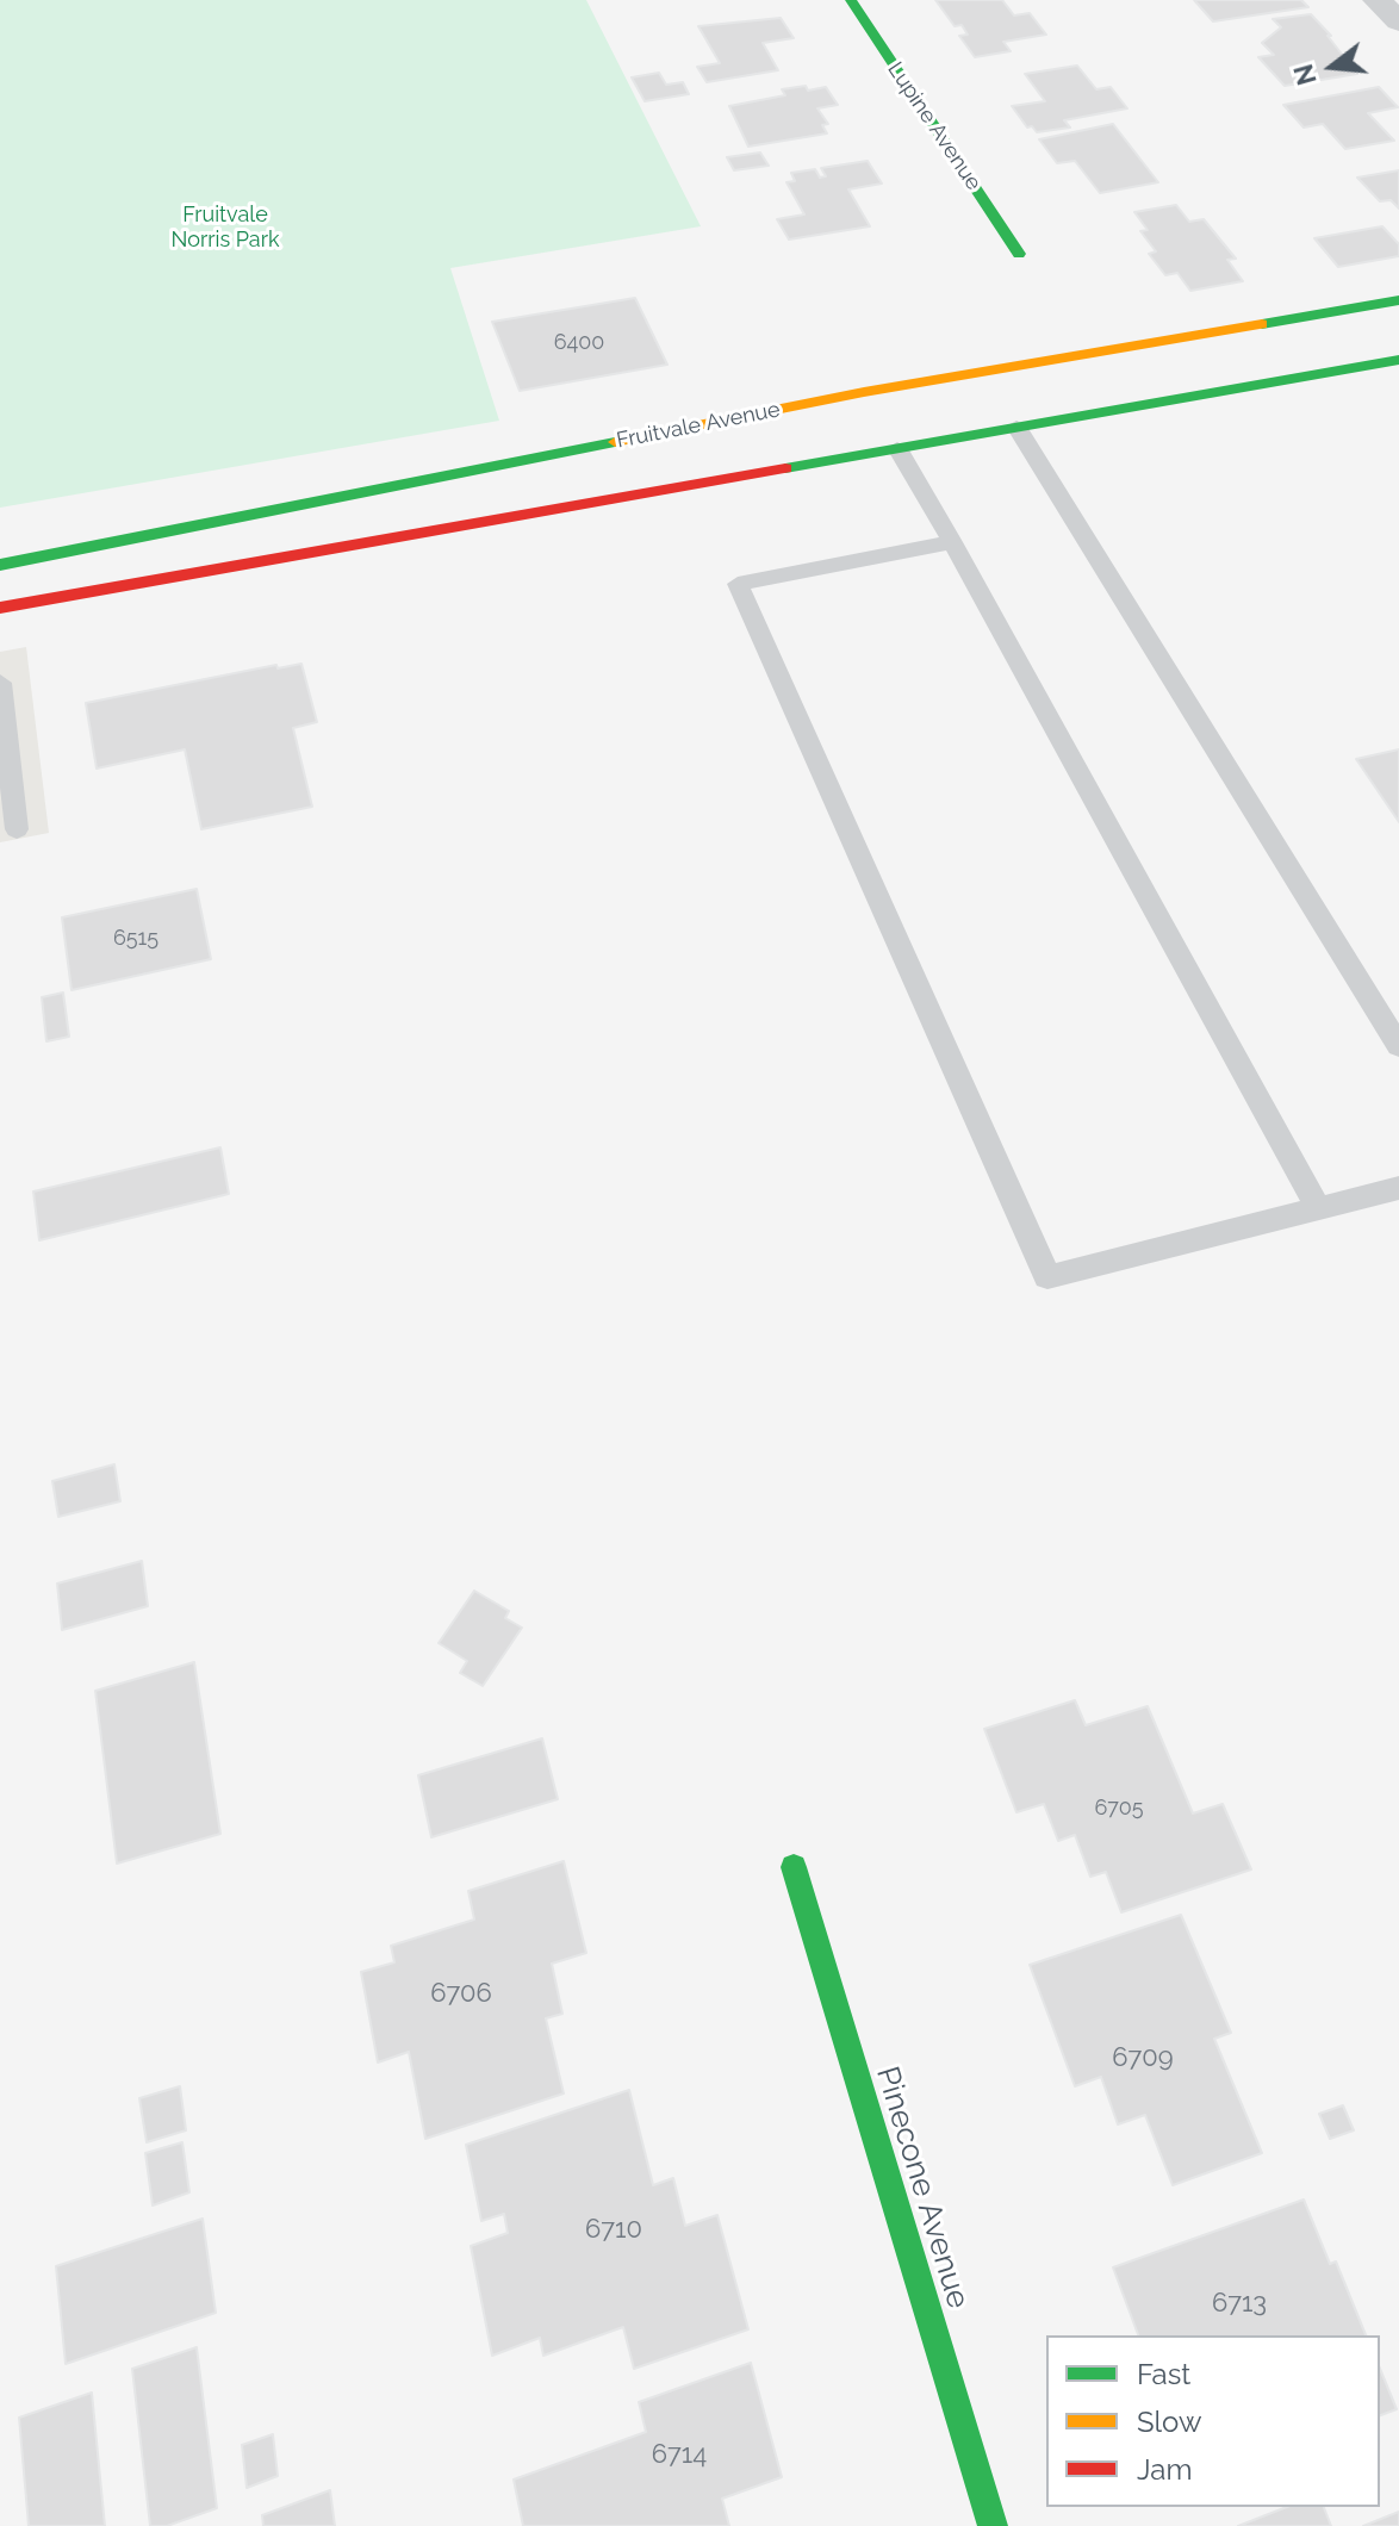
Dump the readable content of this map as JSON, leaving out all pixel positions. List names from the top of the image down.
{
  "streets": {
    "main road": ["Lupine Avenue", "Fruitvale Avenue", "Pinecone Avenue"]
  },
  "parks": ["Fruitvale Norris Park"],
  "house_numbers": [
    "6400",
    "6515",
    "6705",
    "6706",
    "6709",
    "6710",
    "6713",
    "6714"
  ],
  "legend": ["Fast", "Slow", "Jam"],
  "north": "left"
}
